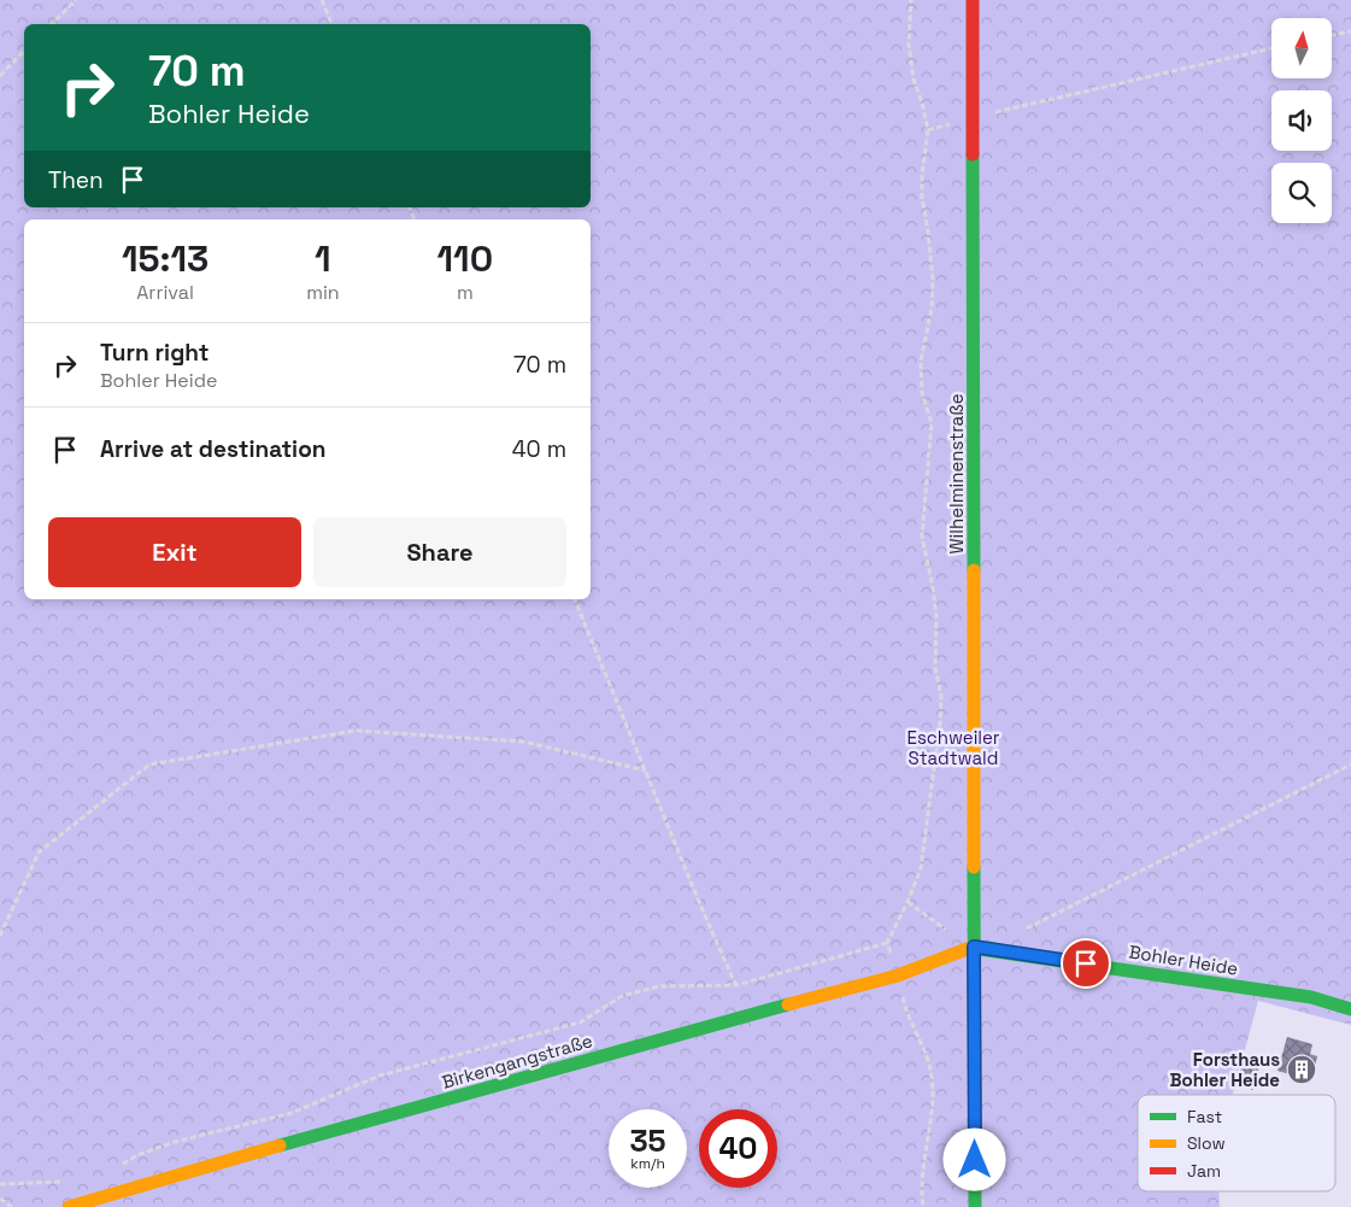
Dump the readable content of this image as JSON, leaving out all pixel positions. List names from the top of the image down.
{
  "streets": {
    "street": ["Wilhelminenstraße", "Bohler Heide", "Birkengangstraße"]
  },
  "crossings": [
    ["Wilhelminenstraße", "Bohler Heide"],
    ["Wilhelminenstraße", "Birkengangstraße"],
    ["Bohler Heide", "Birkengangstraße"]
  ],
  "parks": ["Eschweiler Stadtwald"],
  "places": {
    "building": ["Forsthaus Bohler Heide"]
  },
  "legend": ["Fast", "Slow", "Jam"],
  "north": "top",
  "page": {
    "turn": ["70 m", "Bohler Heide"],
    "then": "Then",
    "eta": [
      "15:13",
      "Arrival",
      "1",
      "min",
      "110",
      "m"
    ],
    "list": [
      {
        "name": "Turn right",
        "note": "Bohler Heide",
        "value": "70 m"
      },
      {
        "name": "Arrive at destination",
        "value": "40 m"
      }
    ],
    "buttons": ["Exit", "Share"],
    "speed": "35 km/h",
    "limit": "40"
  }
}
